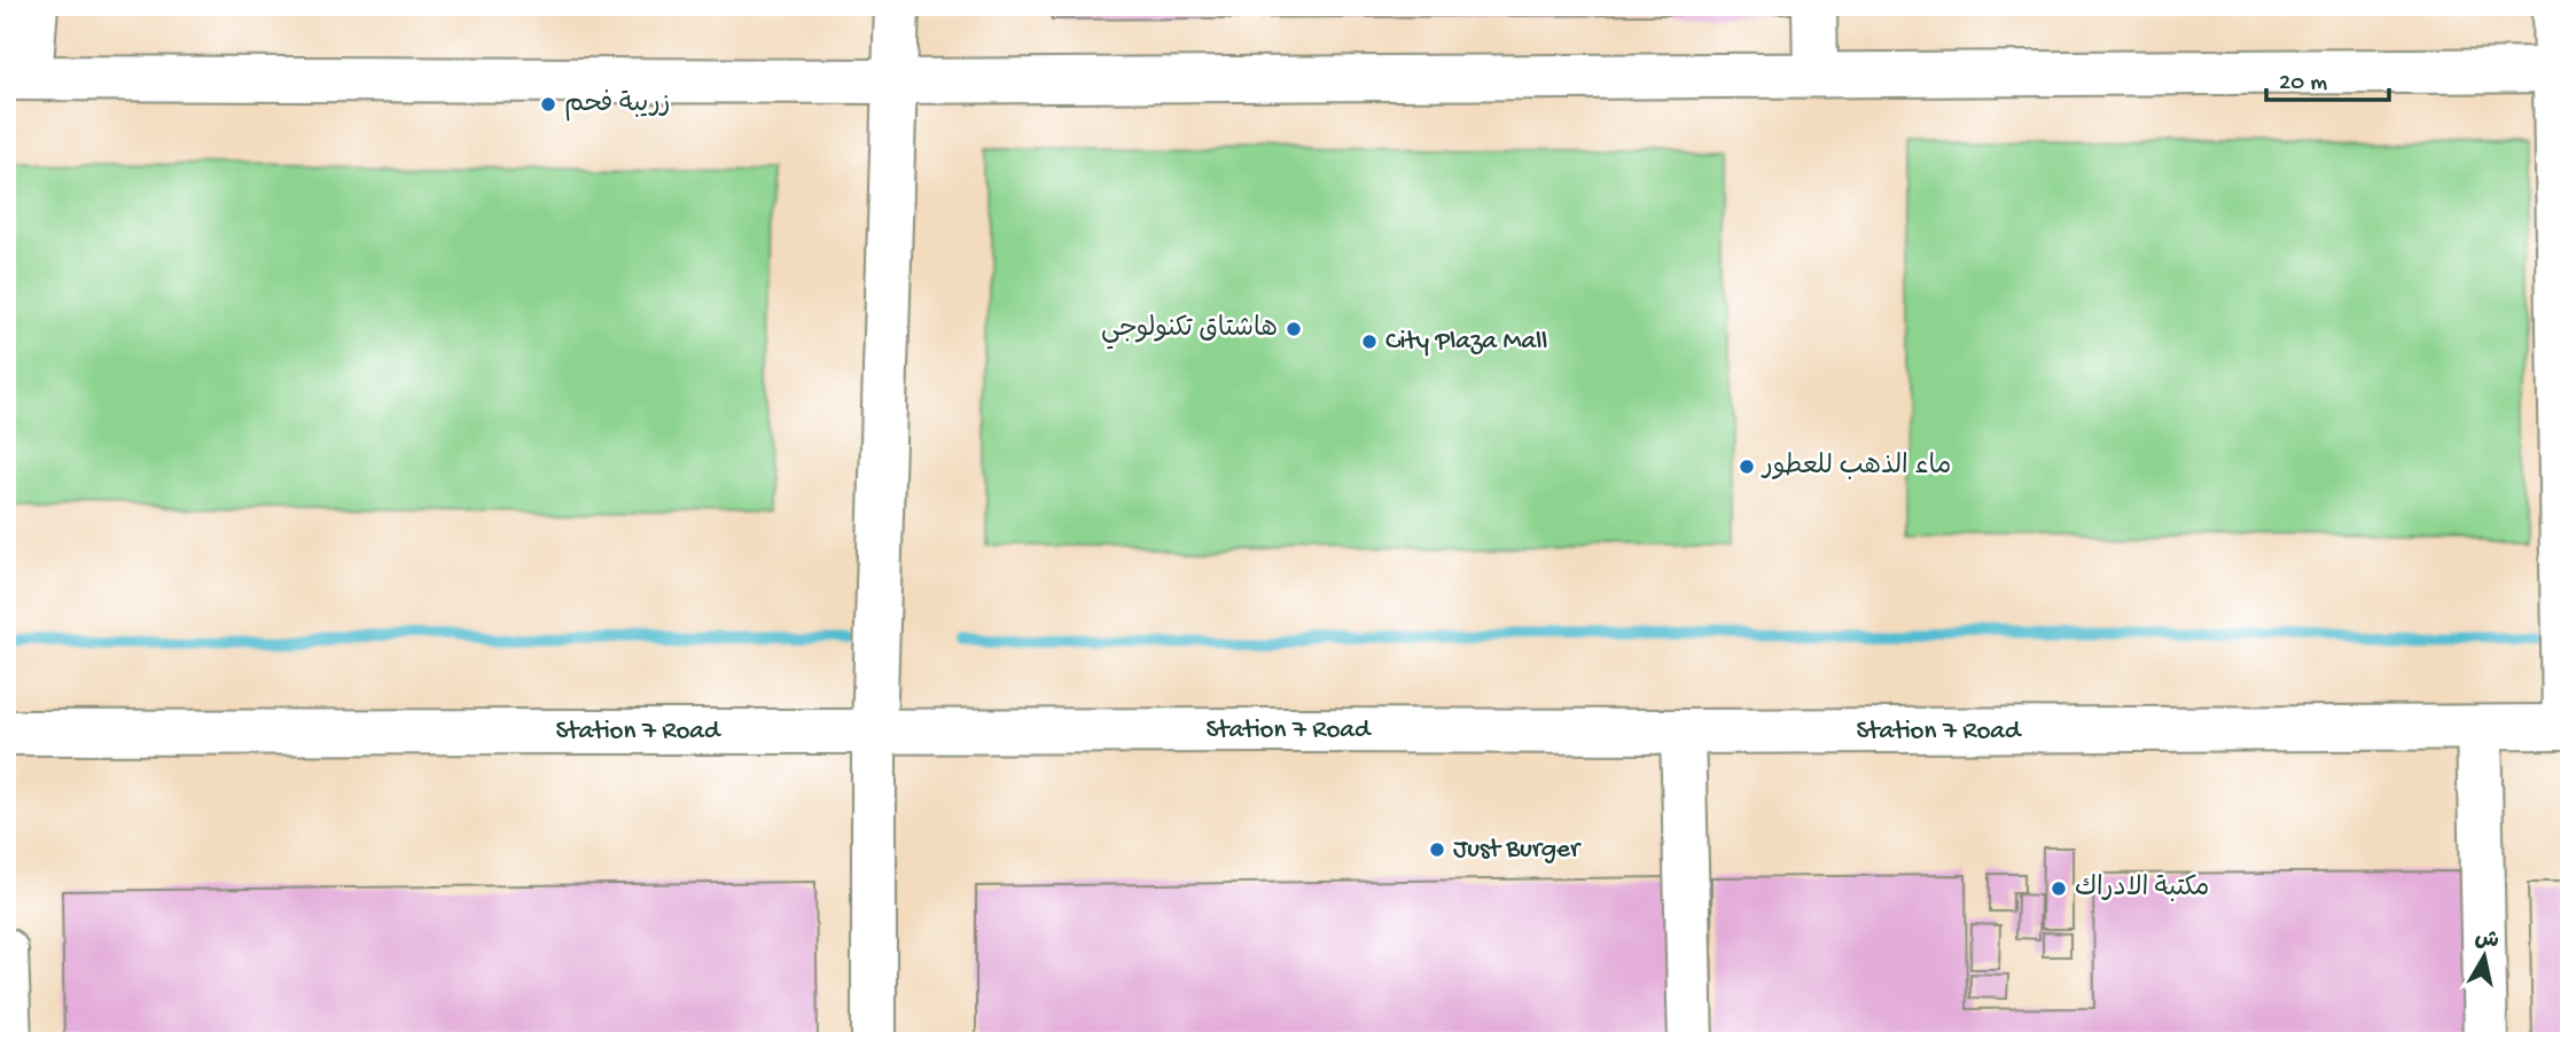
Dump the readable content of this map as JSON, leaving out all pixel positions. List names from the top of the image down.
{
  "streets": {
    "street": ["Station 7 Road"]
  },
  "places": [
    "زريبة فحم",
    "هاشتاق تكنولوجي",
    "City Plaza Mall",
    "ماء الذهب للعطور",
    "Just Burger",
    "مكتبة الادراك"
  ],
  "scale_bar": "20 m",
  "north": "top"
}
